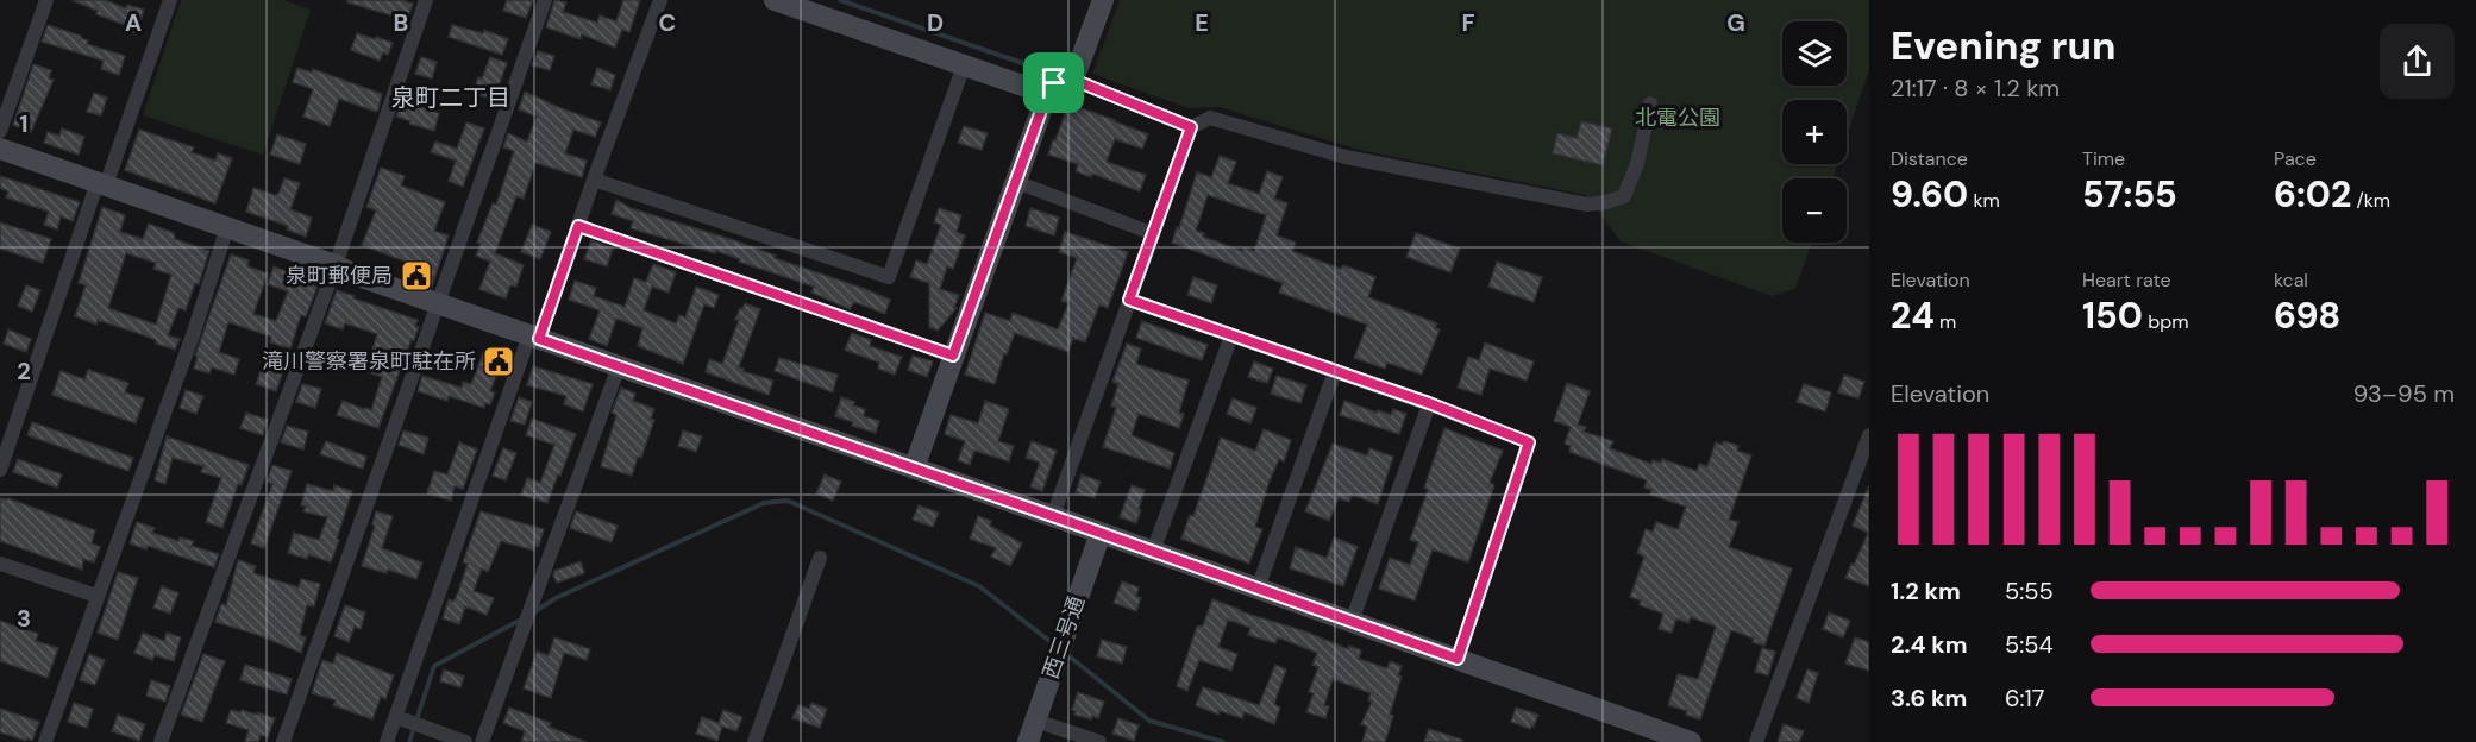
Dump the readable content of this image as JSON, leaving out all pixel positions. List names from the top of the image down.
{
  "streets": {
    "street": ["西三号通"]
  },
  "districts": ["泉町二丁目"],
  "parks": ["北電公園"],
  "places": {
    "public building": ["泉町郵便局", "滝川警察署泉町駐在所"]
  },
  "page": {
    "heading": ["Evening run", "21:17 · 8 × 1.2 km"],
    "map_buttons": ["+", "−"],
    "stats": [
      ["Distance", "9.60 km"],
      ["Time", "57:55"],
      ["Pace", "6:02 /km"],
      ["Elevation", "24 m"],
      ["Heart rate", "150 bpm"],
      ["kcal", "698"]
    ],
    "chart": ["Elevation", "93–95 m"],
    "list": [
      {
        "name": "1.2 km",
        "note": "5:55"
      },
      {
        "name": "2.4 km",
        "note": "5:54"
      },
      {
        "name": "3.6 km",
        "note": "6:17"
      }
    ]
  },
  "grid": {
    "columns": [
      "A",
      "B",
      "C",
      "D",
      "E",
      "F",
      "G"
    ],
    "rows": ["1", "2", "3"]
  }
}
